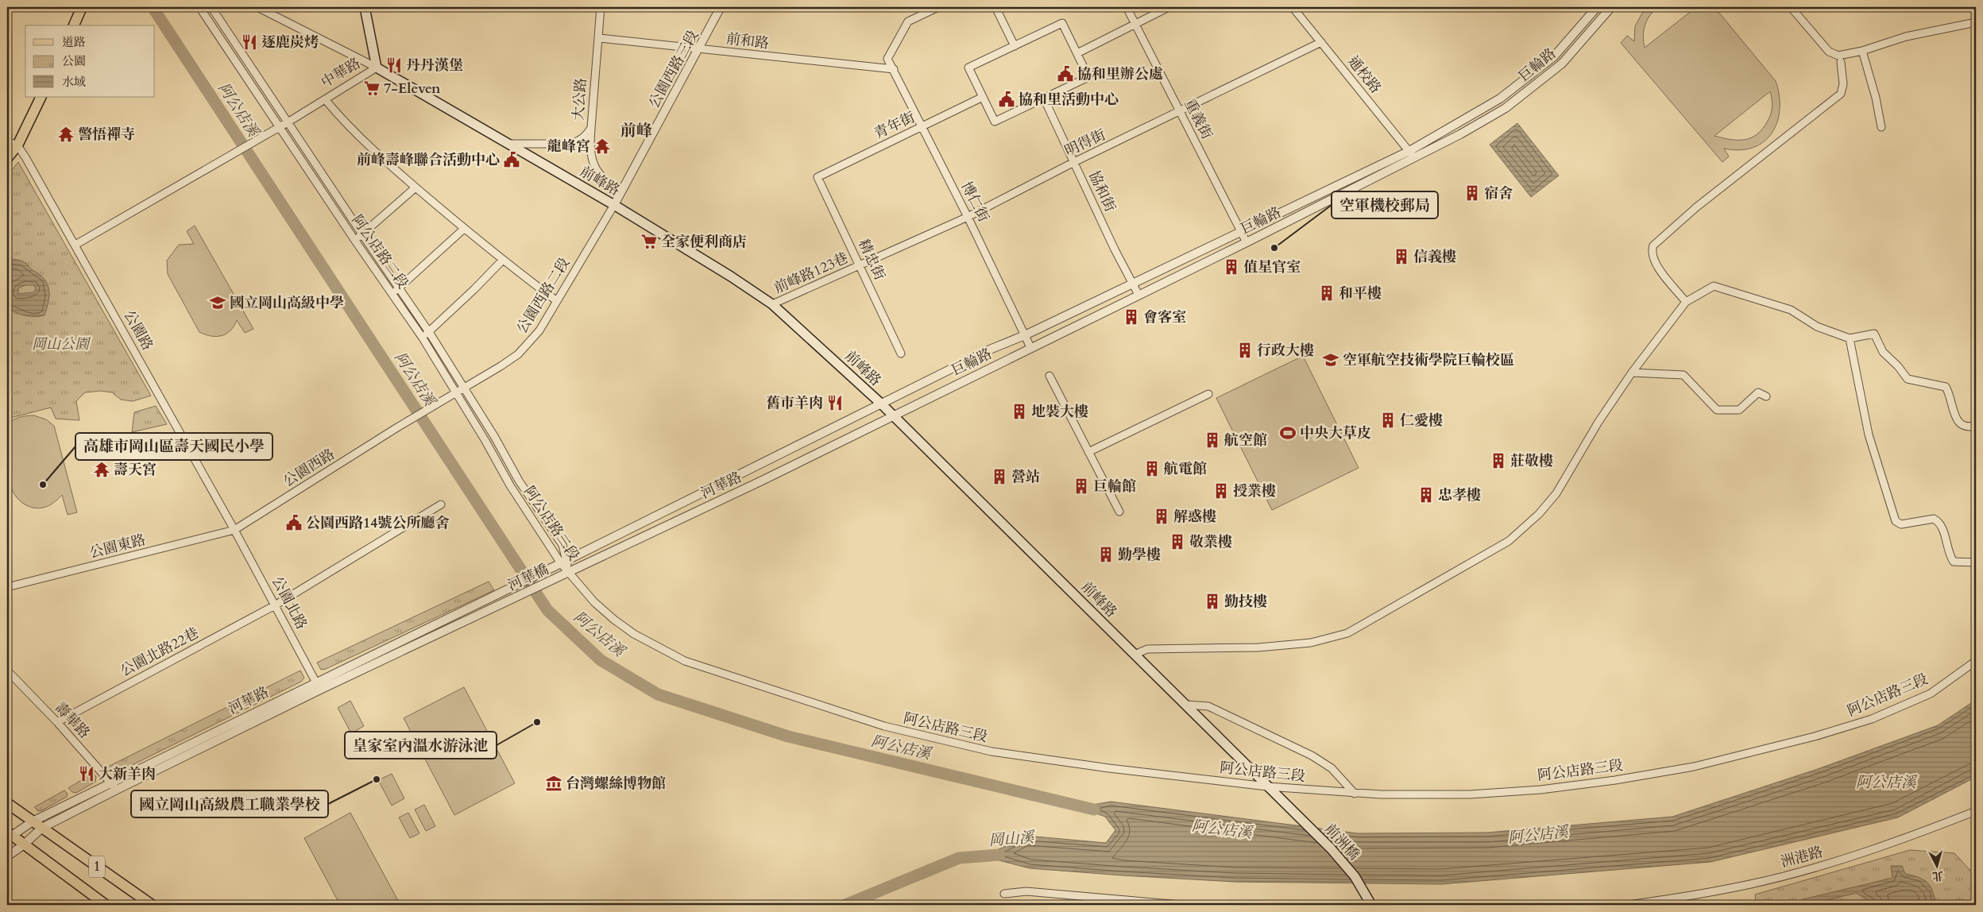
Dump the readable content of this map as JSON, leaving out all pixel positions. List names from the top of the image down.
{
  "streets": {
    "main road": [
      "中華路",
      "前峰路",
      "前洲橋",
      "1"
    ],
    "street": [
      "前和路",
      "巨輪路",
      "公園西路三段",
      "通校路",
      "大公路",
      "重義街",
      "青年街",
      "明得街",
      "協和街",
      "博仁街",
      "阿公店路二段",
      "精忠街",
      "前峰路123巷",
      "公園西路二段",
      "公園路",
      "公園西路",
      "河華路",
      "公園東路",
      "河華橋",
      "公園北路",
      "公園北路22巷",
      "阿公店路三段",
      "壽華路",
      "洲港路"
    ]
  },
  "crossings": [
    ["前和路", "公園西路三段"],
    ["前和路", "大公路"],
    ["前和路", "博仁街"],
    ["巨輪路", "通校路"],
    ["巨輪路", "重義街"],
    ["巨輪路", "前峰路"],
    ["巨輪路", "協和街"],
    ["巨輪路", "博仁街"],
    ["巨輪路", "河華路"],
    ["公園西路三段", "前峰路"],
    ["公園西路三段", "公園西路二段"],
    ["中華路", "前峰路"],
    ["中華路", "阿公店路二段"],
    ["中華路", "公園路"],
    ["通校路", "明得街"],
    ["大公路", "前峰路"],
    ["重義街", "明得街"],
    ["青年街", "博仁街"],
    ["青年街", "精忠街"],
    ["明得街", "協和街"],
    ["明得街", "博仁街"],
    ["明得街", "精忠街"],
    ["明得街", "前峰路123巷"],
    ["前峰路", "前峰路123巷"],
    ["前峰路", "公園西路二段"],
    ["前峰路", "河華路"],
    ["前峰路", "阿公店路三段"],
    ["前峰路", "前洲橋"],
    ["阿公店路二段", "公園西路二段"],
    ["阿公店路二段", "公園西路"],
    ["阿公店路二段", "河華路"],
    ["阿公店路二段", "阿公店路三段"],
    ["精忠街", "前峰路123巷"],
    ["公園西路二段", "公園西路"],
    ["公園路", "公園西路"],
    ["公園路", "公園東路"],
    ["公園路", "公園北路"],
    ["公園西路", "公園東路"],
    ["公園西路", "公園北路"],
    ["河華路", "河華橋"],
    ["河華路", "公園北路"],
    ["河華路", "阿公店路三段"],
    ["河華路", "壽華路"],
    ["河華路", "1"],
    ["公園東路", "公園北路"],
    ["公園北路", "公園北路22巷"],
    ["公園北路22巷", "壽華路"]
  ],
  "districts": ["前峰"],
  "water": ["阿公店溪", "岡山溪"],
  "parks": ["岡山公園"],
  "places": {
    "restaurant": [
      "逐鹿炭烤",
      "丹丹漢堡",
      "舊市羊肉",
      "大新羊肉"
    ],
    "public building": [
      "協和里辦公處",
      "協和里活動中心",
      "前峰壽峰聯合活動中心",
      "公園西路14號公所廳舍"
    ],
    "supermarket": ["7-Eleven", "全家便利商店"],
    "temple": ["警悟禪寺", "龍峰宮", "壽天宮"],
    "building": [
      "宿舍",
      "信義樓",
      "值星官室",
      "和平樓",
      "會客室",
      "行政大樓",
      "地裝大樓",
      "仁愛樓",
      "航空館",
      "莊敬樓",
      "航電館",
      "營站",
      "巨輪館",
      "授業樓",
      "忠孝樓",
      "解惑樓",
      "敬業樓",
      "勤學樓",
      "勤技樓"
    ],
    "other": [
      "空軍機校郵局",
      "高雄市岡山區壽天國民小學",
      "皇家室內溫水游泳池",
      "國立岡山高級農工職業學校"
    ],
    "school or university": ["國立岡山高級中學", "空軍航空技術學院巨輪校區"],
    "sports": ["中央大草皮"],
    "museum": ["台灣螺絲博物館"]
  },
  "legend": ["道路", "公園", "水域"],
  "north": "bottom"
}
